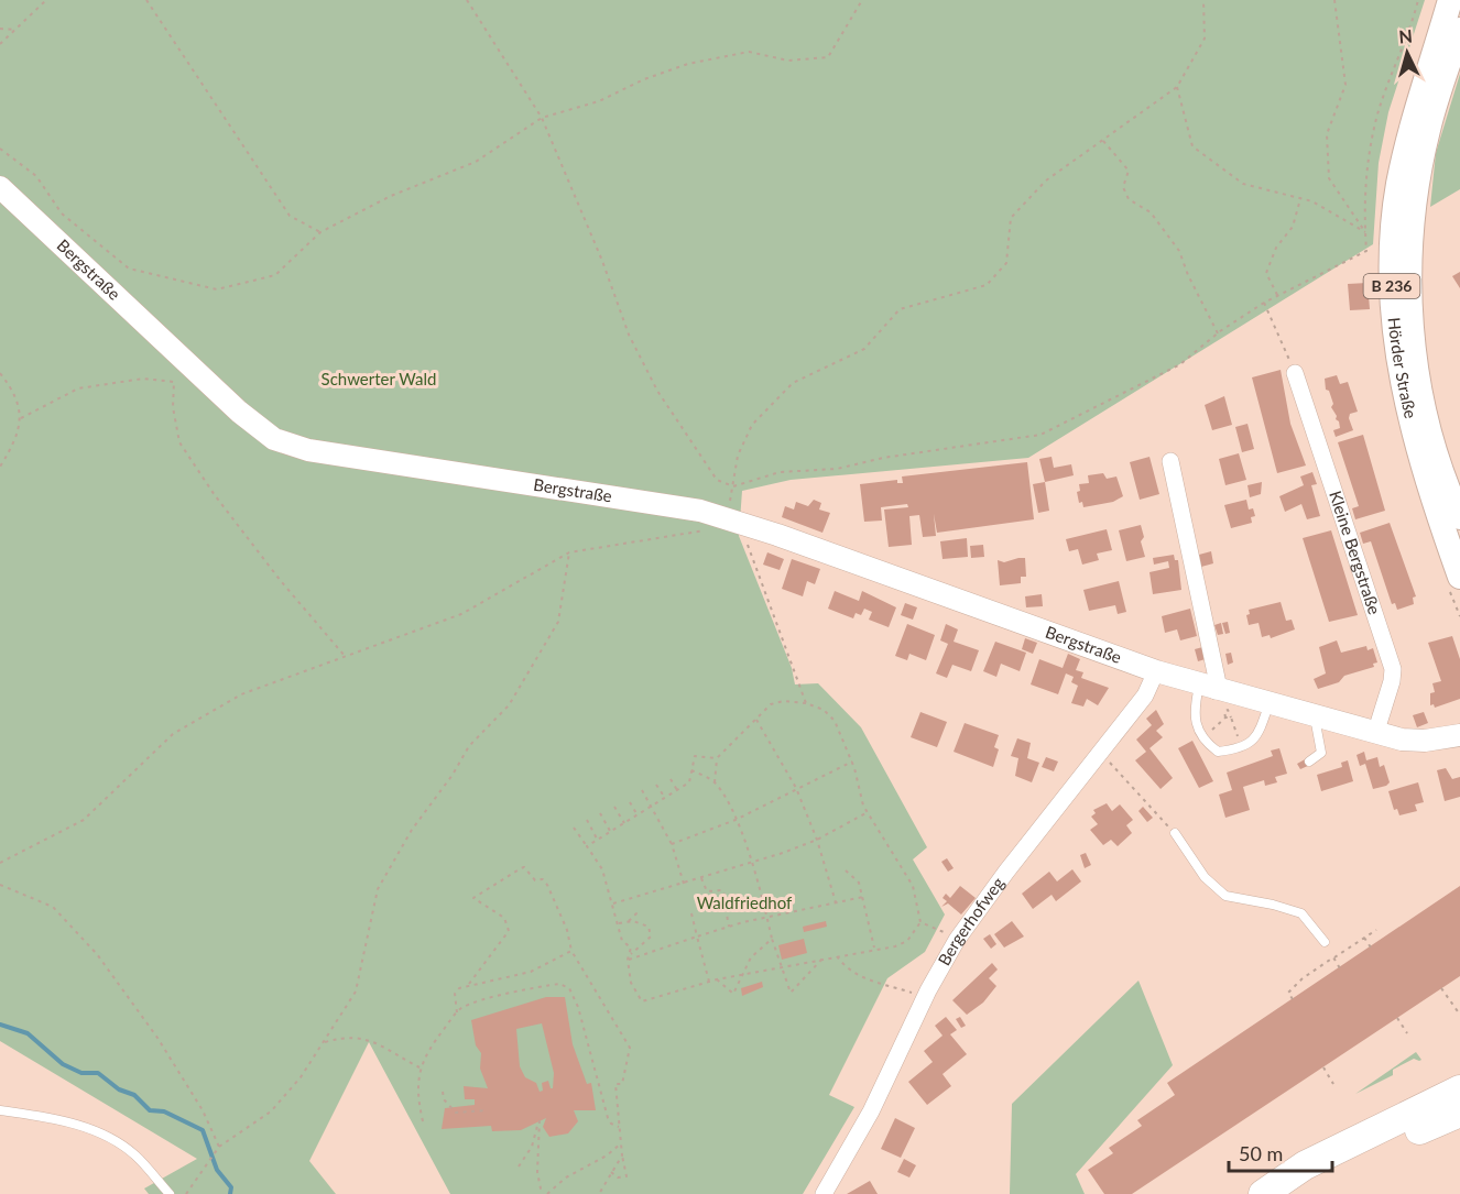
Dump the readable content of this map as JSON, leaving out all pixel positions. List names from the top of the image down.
{
  "streets": {
    "main road": ["Bergstraße", "B 236", "Hörder Straße"],
    "street": ["Kleine Bergstraße", "Bergerhofweg"]
  },
  "crossings": [
    ["Bergstraße", "Kleine Bergstraße"],
    ["Bergstraße", "Bergerhofweg"]
  ],
  "parks": ["Schwerter Wald", "Waldfriedhof"],
  "scale_bar": "50 m",
  "north": "top"
}
